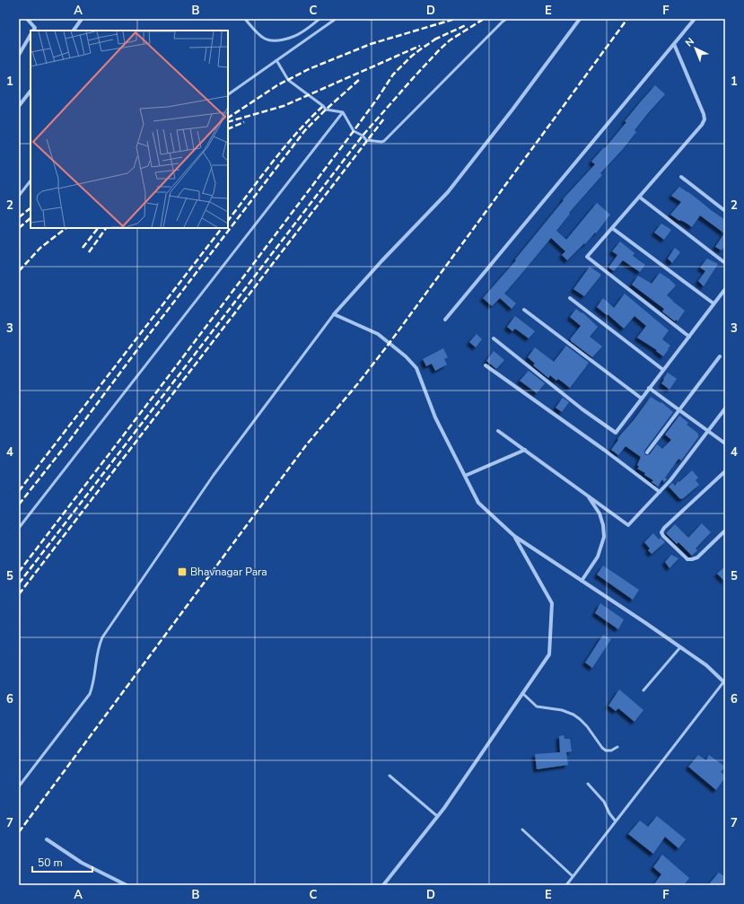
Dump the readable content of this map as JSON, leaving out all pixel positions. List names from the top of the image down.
{
  "places": {
    "transit": ["Bhavnagar Para"]
  },
  "scale_bar": "50 m",
  "north": "top left",
  "grid": {
    "columns": [
      "A",
      "B",
      "C",
      "D",
      "E",
      "F"
    ],
    "rows": [
      "1",
      "2",
      "3",
      "4",
      "5",
      "6",
      "7"
    ]
  }
}
